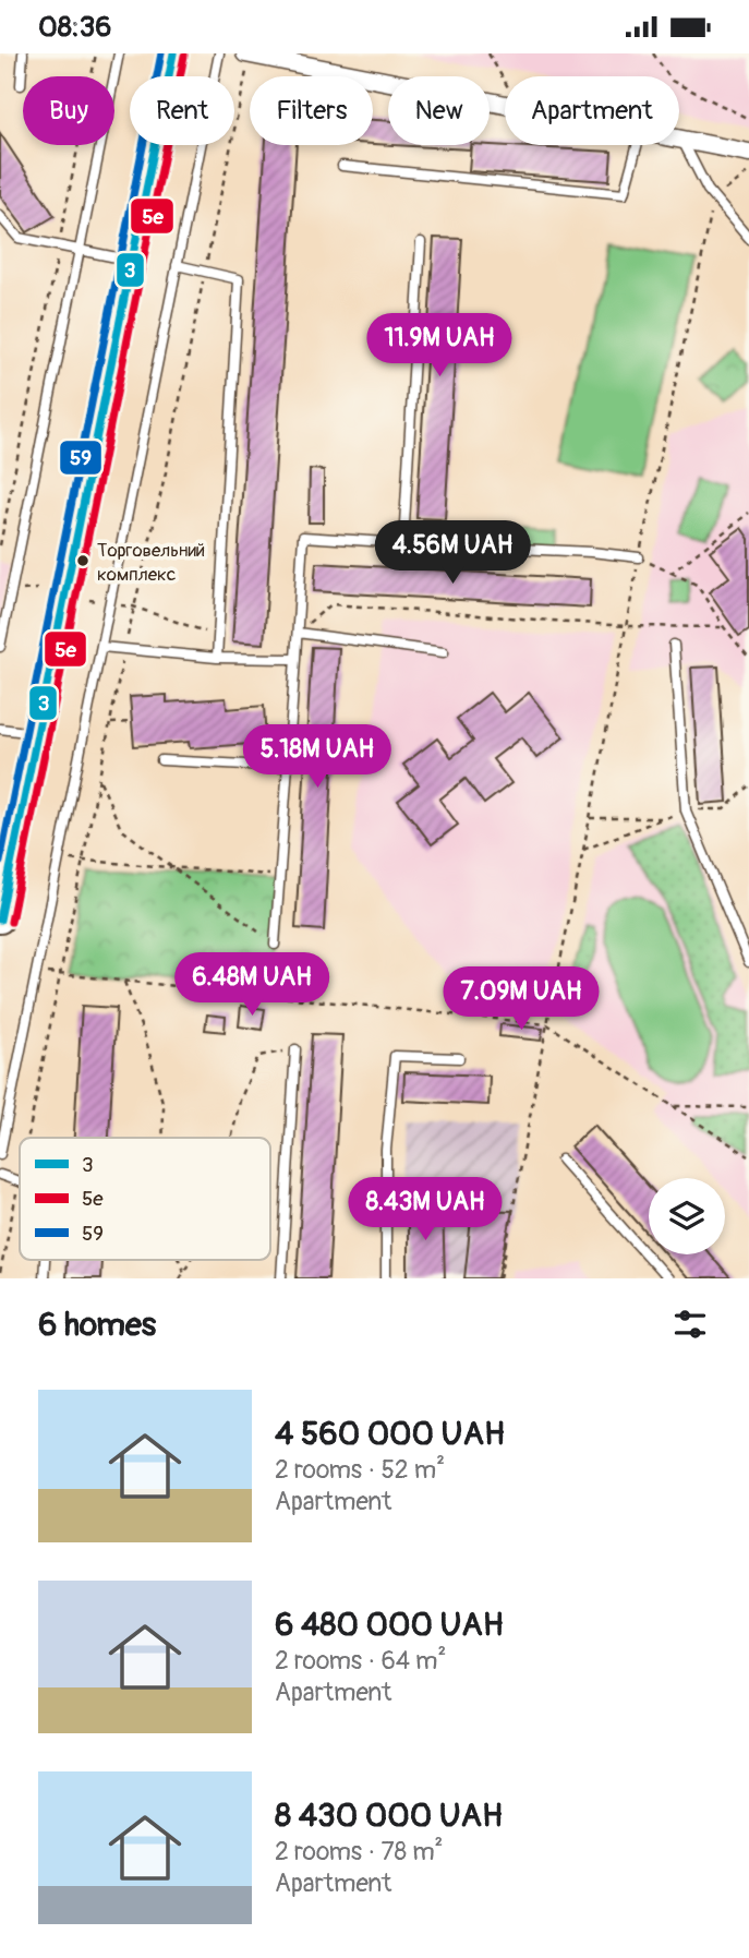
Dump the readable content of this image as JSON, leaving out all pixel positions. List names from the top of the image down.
{
  "places": ["Торговельний комплекс"],
  "lines": ["transit line 3", "transit line 59", "transit line 5е"],
  "legend": ["3", "5е", "59"],
  "page": {
    "status": "08:36",
    "chip": [
      "Buy",
      "Rent",
      "Filters",
      "New",
      "Apartment"
    ],
    "price": [
      "11.9M UAH",
      "4.56M UAH",
      "5.18M UAH",
      "6.48M UAH",
      "7.09M UAH",
      "8.43M UAH"
    ],
    "heading": "6 homes",
    "list": [
      {
        "name": "4 560 000 UAH",
        "note": "2 rooms · 52 m² · Apartment"
      },
      {
        "name": "6 480 000 UAH",
        "note": "2 rooms · 64 m² · Apartment"
      },
      {
        "name": "8 430 000 UAH",
        "note": "2 rooms · 78 m² · Apartment"
      }
    ]
  }
}
